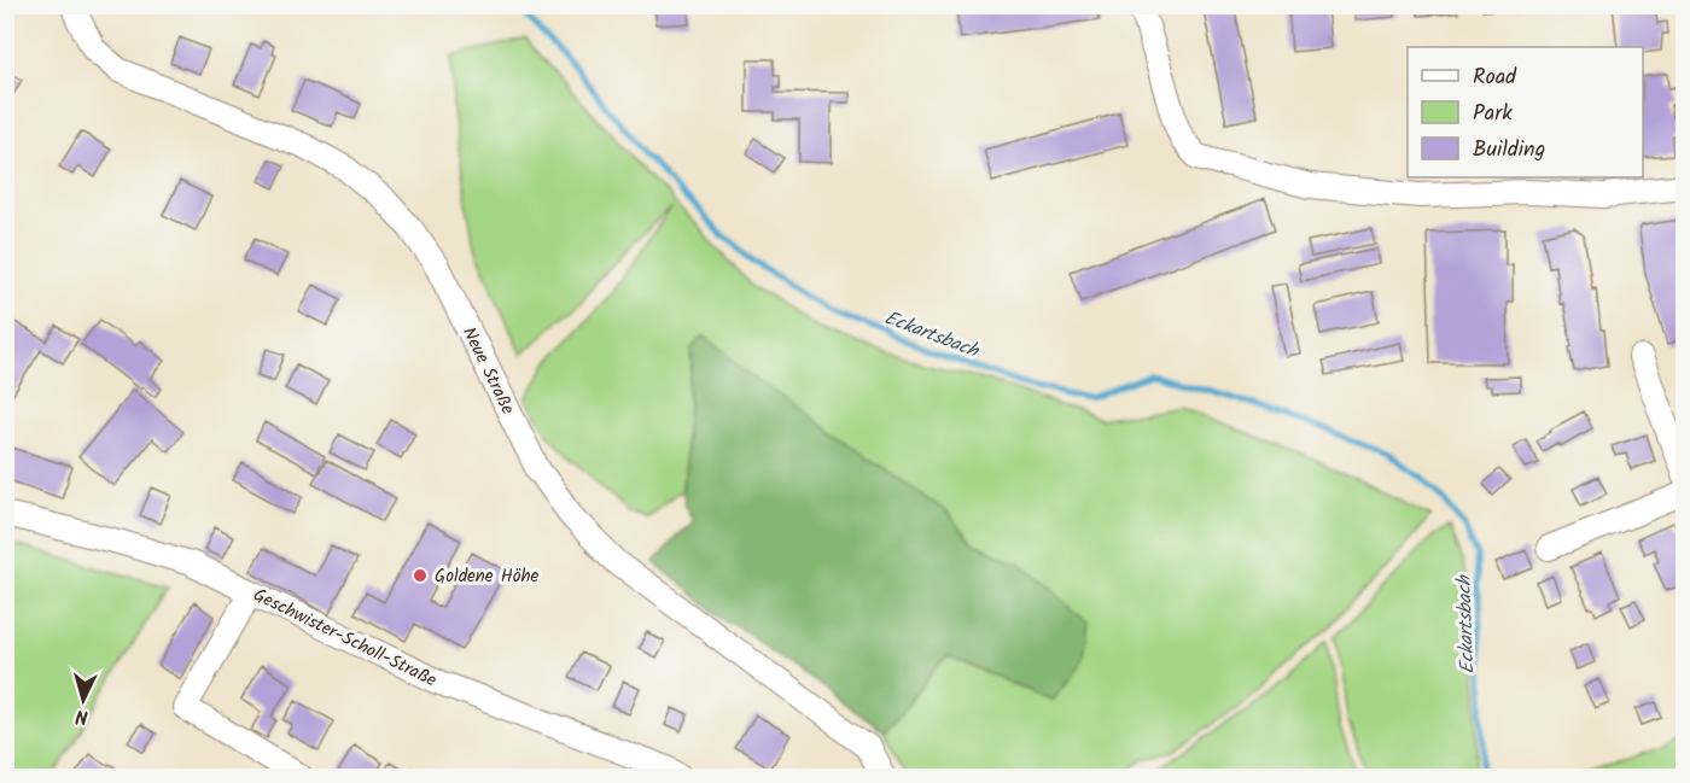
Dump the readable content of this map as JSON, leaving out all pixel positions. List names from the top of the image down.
{
  "streets": {
    "street": ["Neue Straße", "Geschwister-Scholl-Straße"]
  },
  "water": ["Eckartsbach"],
  "places": ["Goldene Höhe"],
  "legend": ["Road", "Park", "Building"],
  "north": "bottom"
}
